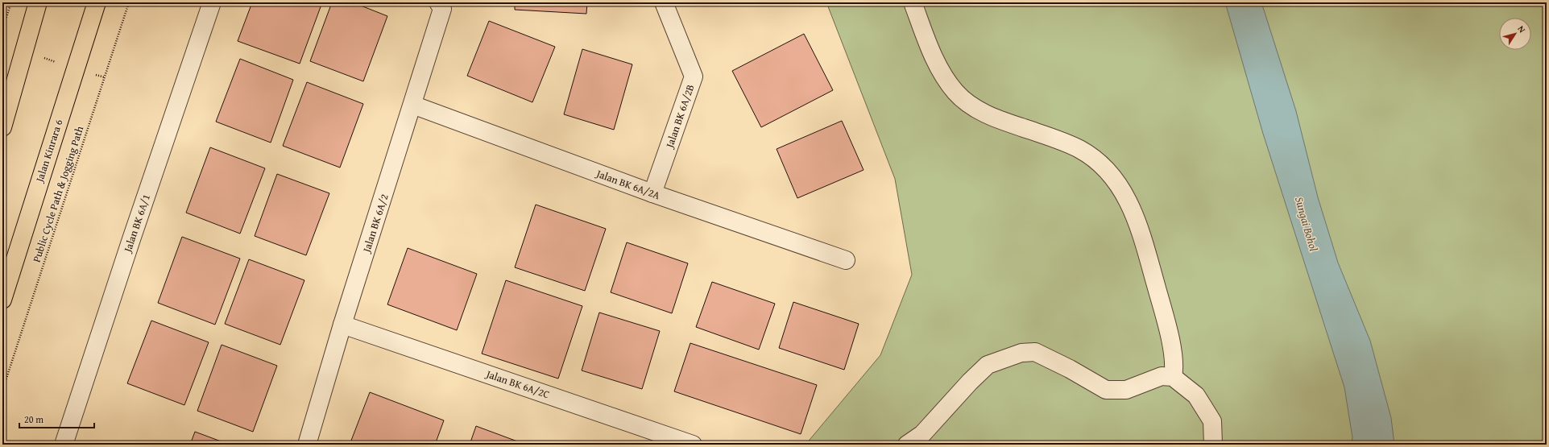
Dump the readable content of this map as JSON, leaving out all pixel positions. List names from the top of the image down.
{
  "streets": {
    "main road": ["Jalan Kinrara 6"],
    "street": [
      "Jalan BK 6A/2B",
      "Jalan BK 6A/2A",
      "Jalan BK 6A/1",
      "Jalan BK 6A/2",
      "Jalan BK 6A/2C"
    ],
    "path": ["Public Cycle Path & Jogging Path"]
  },
  "crossings": [
    ["Jalan BK 6A/2B", "Jalan BK 6A/2A"],
    ["Jalan BK 6A/2A", "Jalan BK 6A/2"],
    ["Jalan BK 6A/2", "Jalan BK 6A/2C"]
  ],
  "water": ["Sungai Bohol"],
  "scale_bar": "20 m",
  "north": "top right"
}
